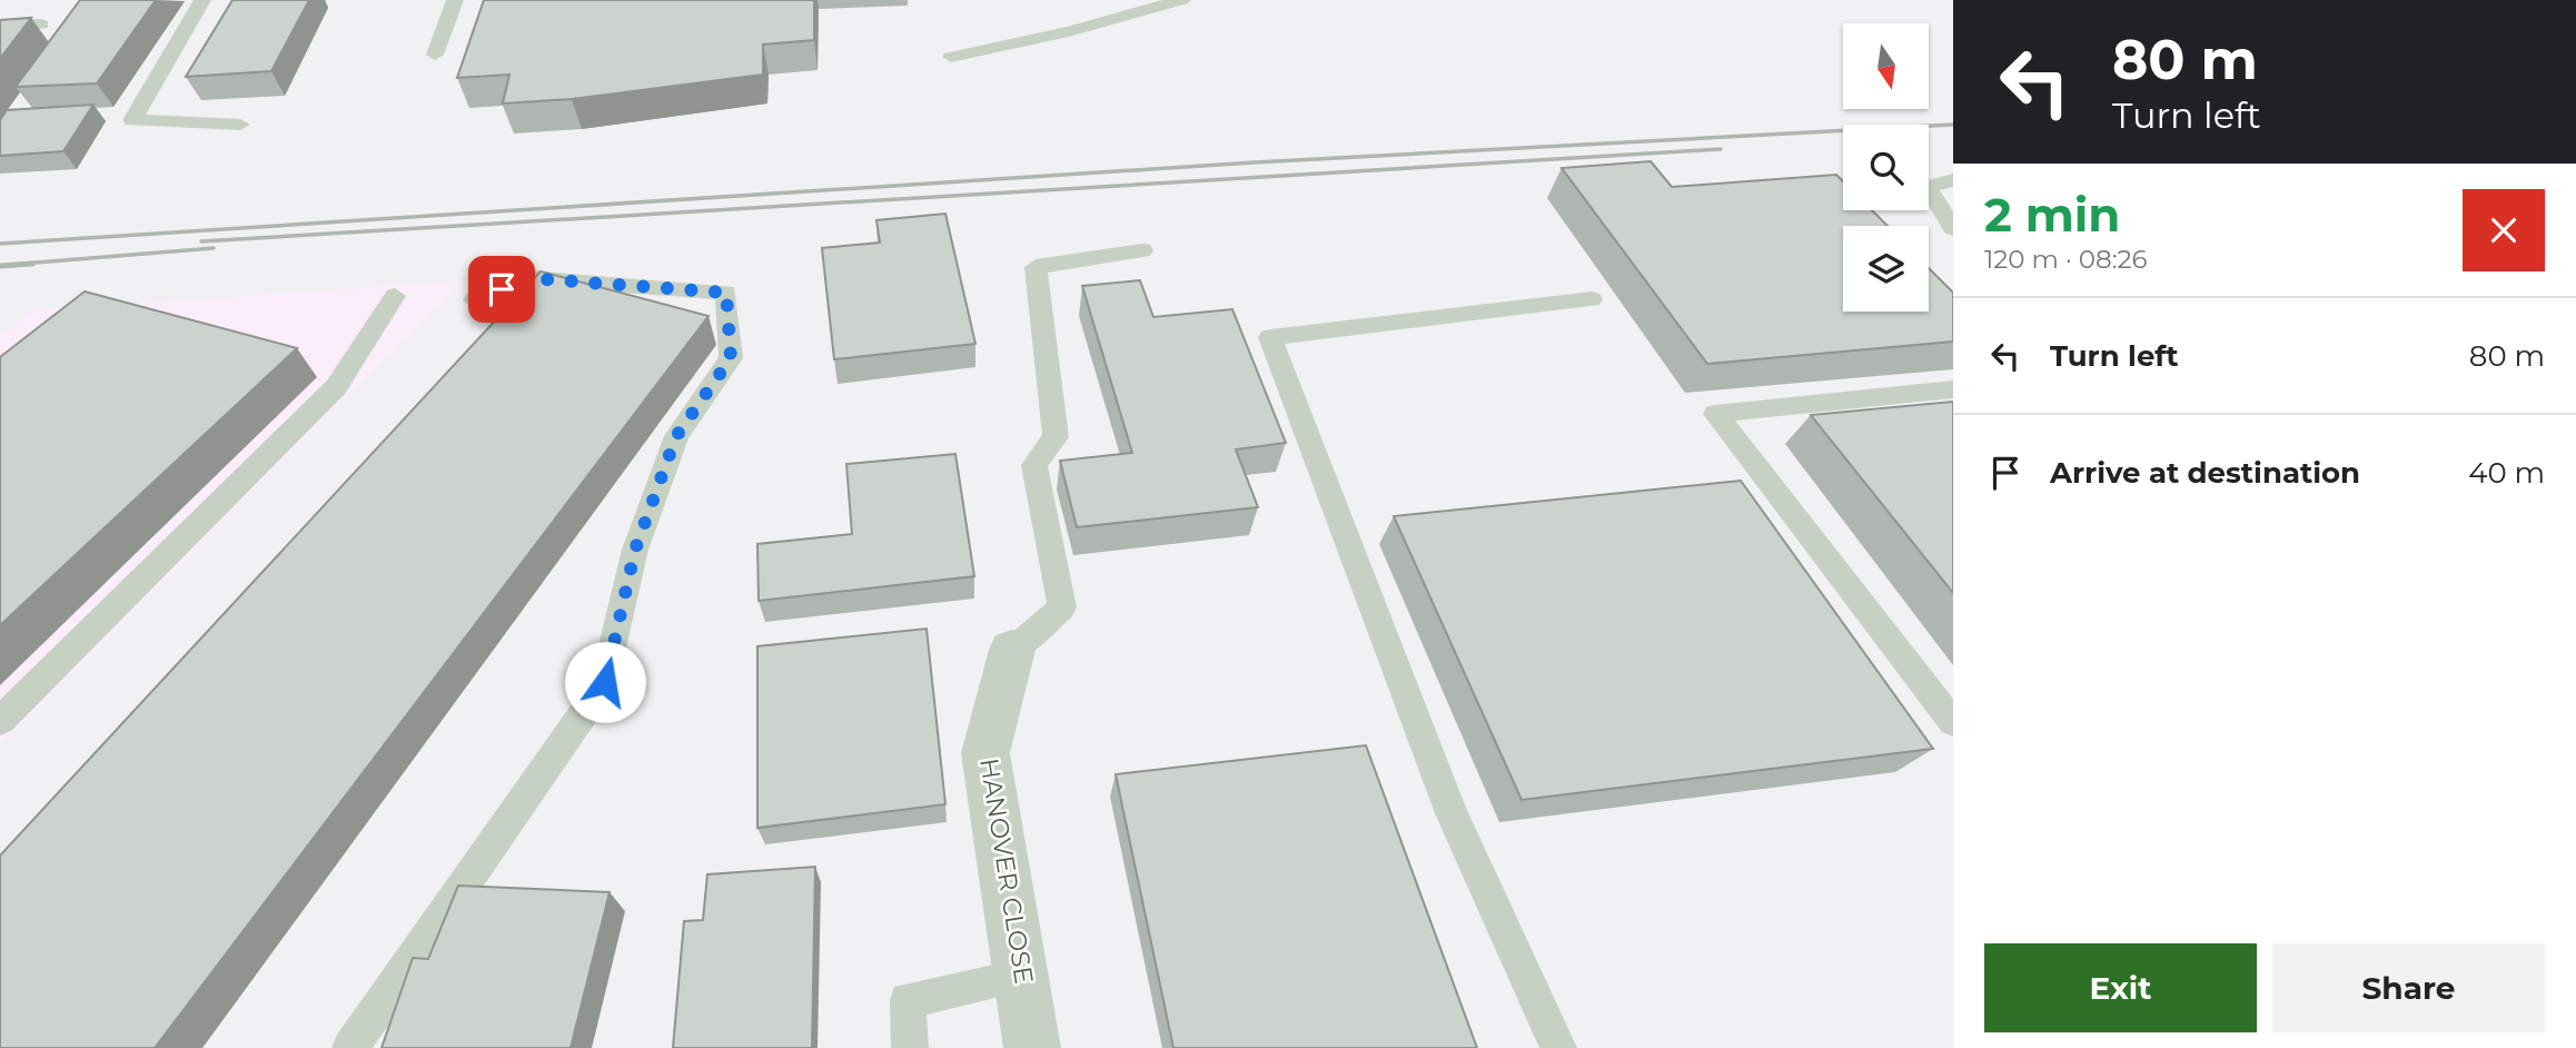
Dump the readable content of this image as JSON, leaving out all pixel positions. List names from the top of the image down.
{
  "streets": {
    "street": ["HANOVER CLOSE"]
  },
  "north": "bottom",
  "page": {
    "turn": ["80 m", "Turn left"],
    "heading": ["2 min", "120 m · 08:26"],
    "list": [
      {
        "name": "Turn left",
        "value": "80 m"
      },
      {
        "name": "Arrive at destination",
        "value": "40 m"
      }
    ],
    "buttons": ["Exit", "Share"]
  }
}
